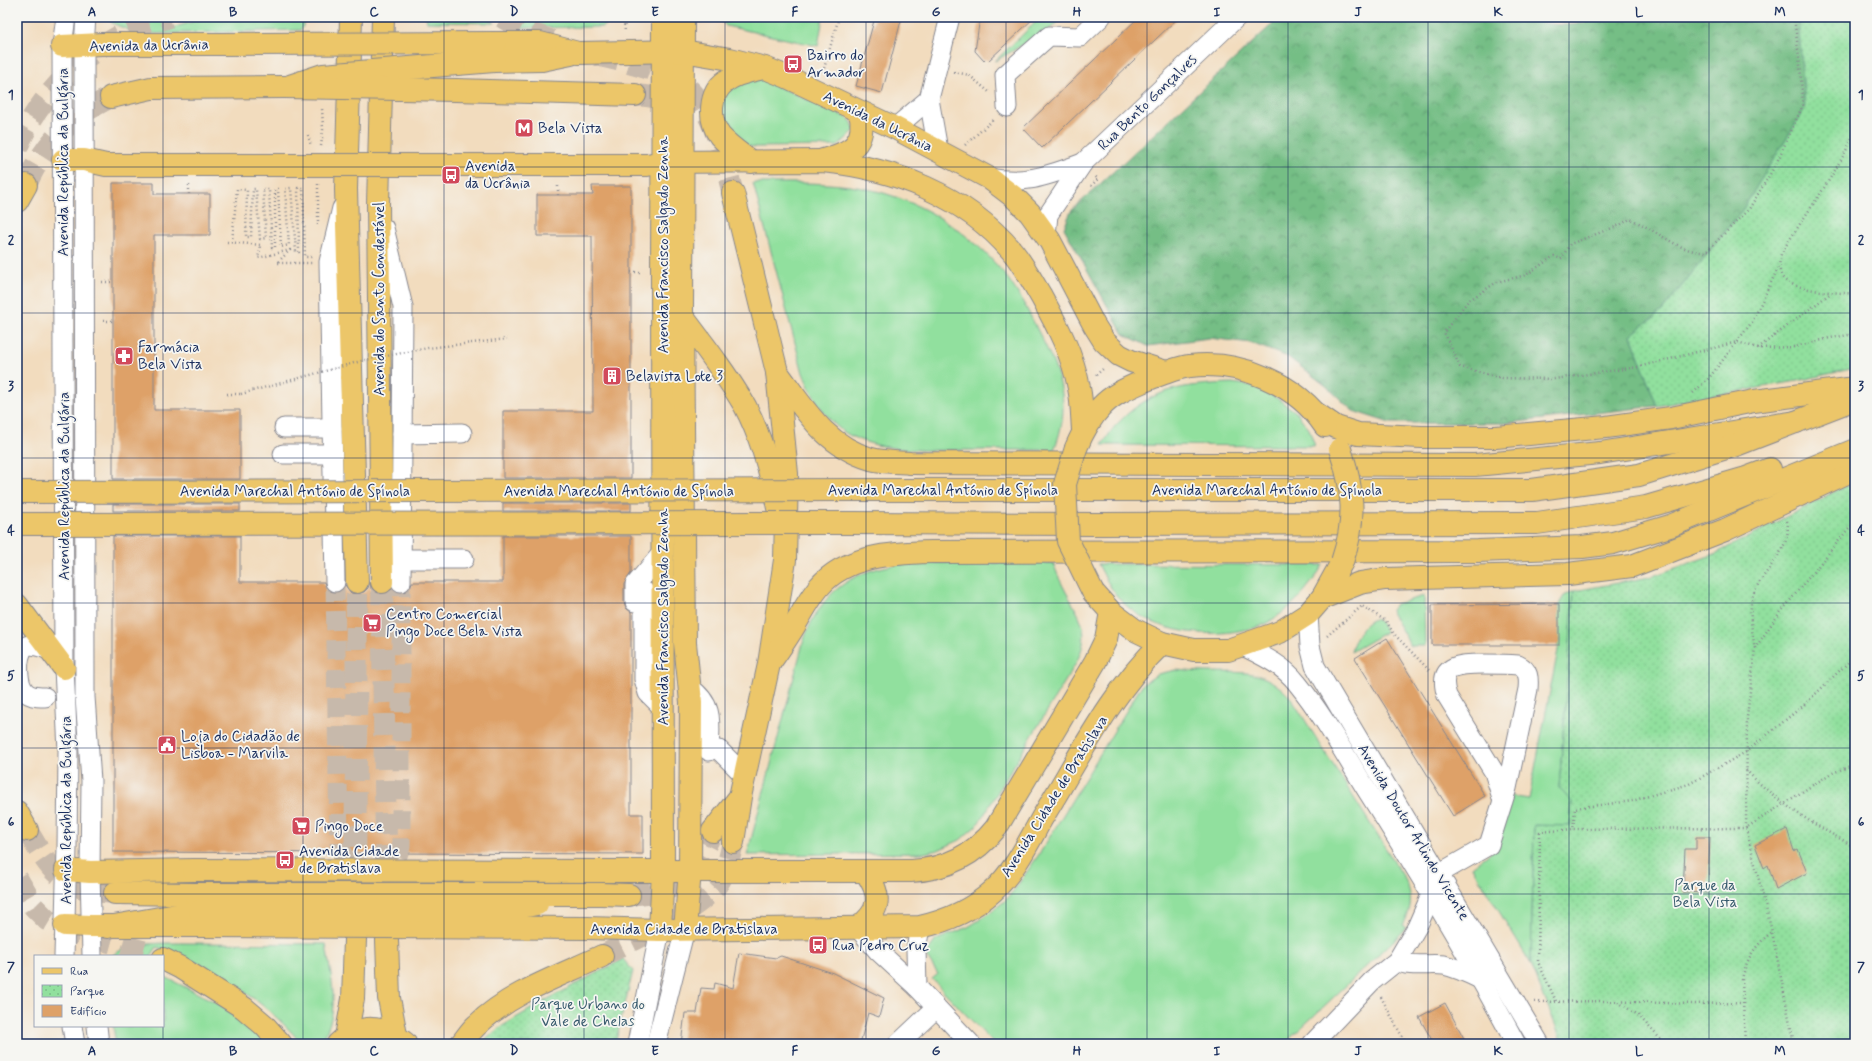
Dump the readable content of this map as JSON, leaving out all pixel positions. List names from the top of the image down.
{
  "streets": {
    "main road": [
      "Avenida da Ucrânia",
      "Avenida Francisco Salgado Zenha",
      "Avenida do Santo Condestável",
      "Avenida Marechal António de Spínola",
      "Avenida Cidade de Bratislava"
    ],
    "street": ["Rua Bento Gonçalves", "Avenida República da Bulgária", "Avenida Doutor Arlindo Vicente"]
  },
  "crossings": [
    ["Avenida da Ucrânia", "Rua Bento Gonçalves"],
    ["Avenida da Ucrânia", "Avenida República da Bulgária"],
    ["Avenida da Ucrânia", "Avenida Francisco Salgado Zenha"],
    ["Avenida Francisco Salgado Zenha", "Avenida Cidade de Bratislava"]
  ],
  "parks": ["Parque da Bela Vista", "Parque Urbano do Vale de Chelas"],
  "places": {
    "bus stop": [
      "Bairro do Armador",
      "Avenida da Ucrânia",
      "Avenida Cidade de Bratislava",
      "Rua Pedro Cruz"
    ],
    "metro station": ["Bela Vista"],
    "pharmacy": ["Farmácia Bela Vista"],
    "building": ["Belavista Lote 3"],
    "supermarket": ["Centro Comercial Pingo Doce Bela Vista", "Pingo Doce"],
    "public building": ["Loja do Cidadão de Lisboa - Marvila"]
  },
  "legend": ["Rua", "Parque", "Edifício"],
  "grid": {
    "columns": [
      "A",
      "B",
      "C",
      "D",
      "E",
      "F",
      "G",
      "H",
      "I",
      "J",
      "K",
      "L",
      "M"
    ],
    "rows": [
      "1",
      "2",
      "3",
      "4",
      "5",
      "6",
      "7"
    ]
  }
}
